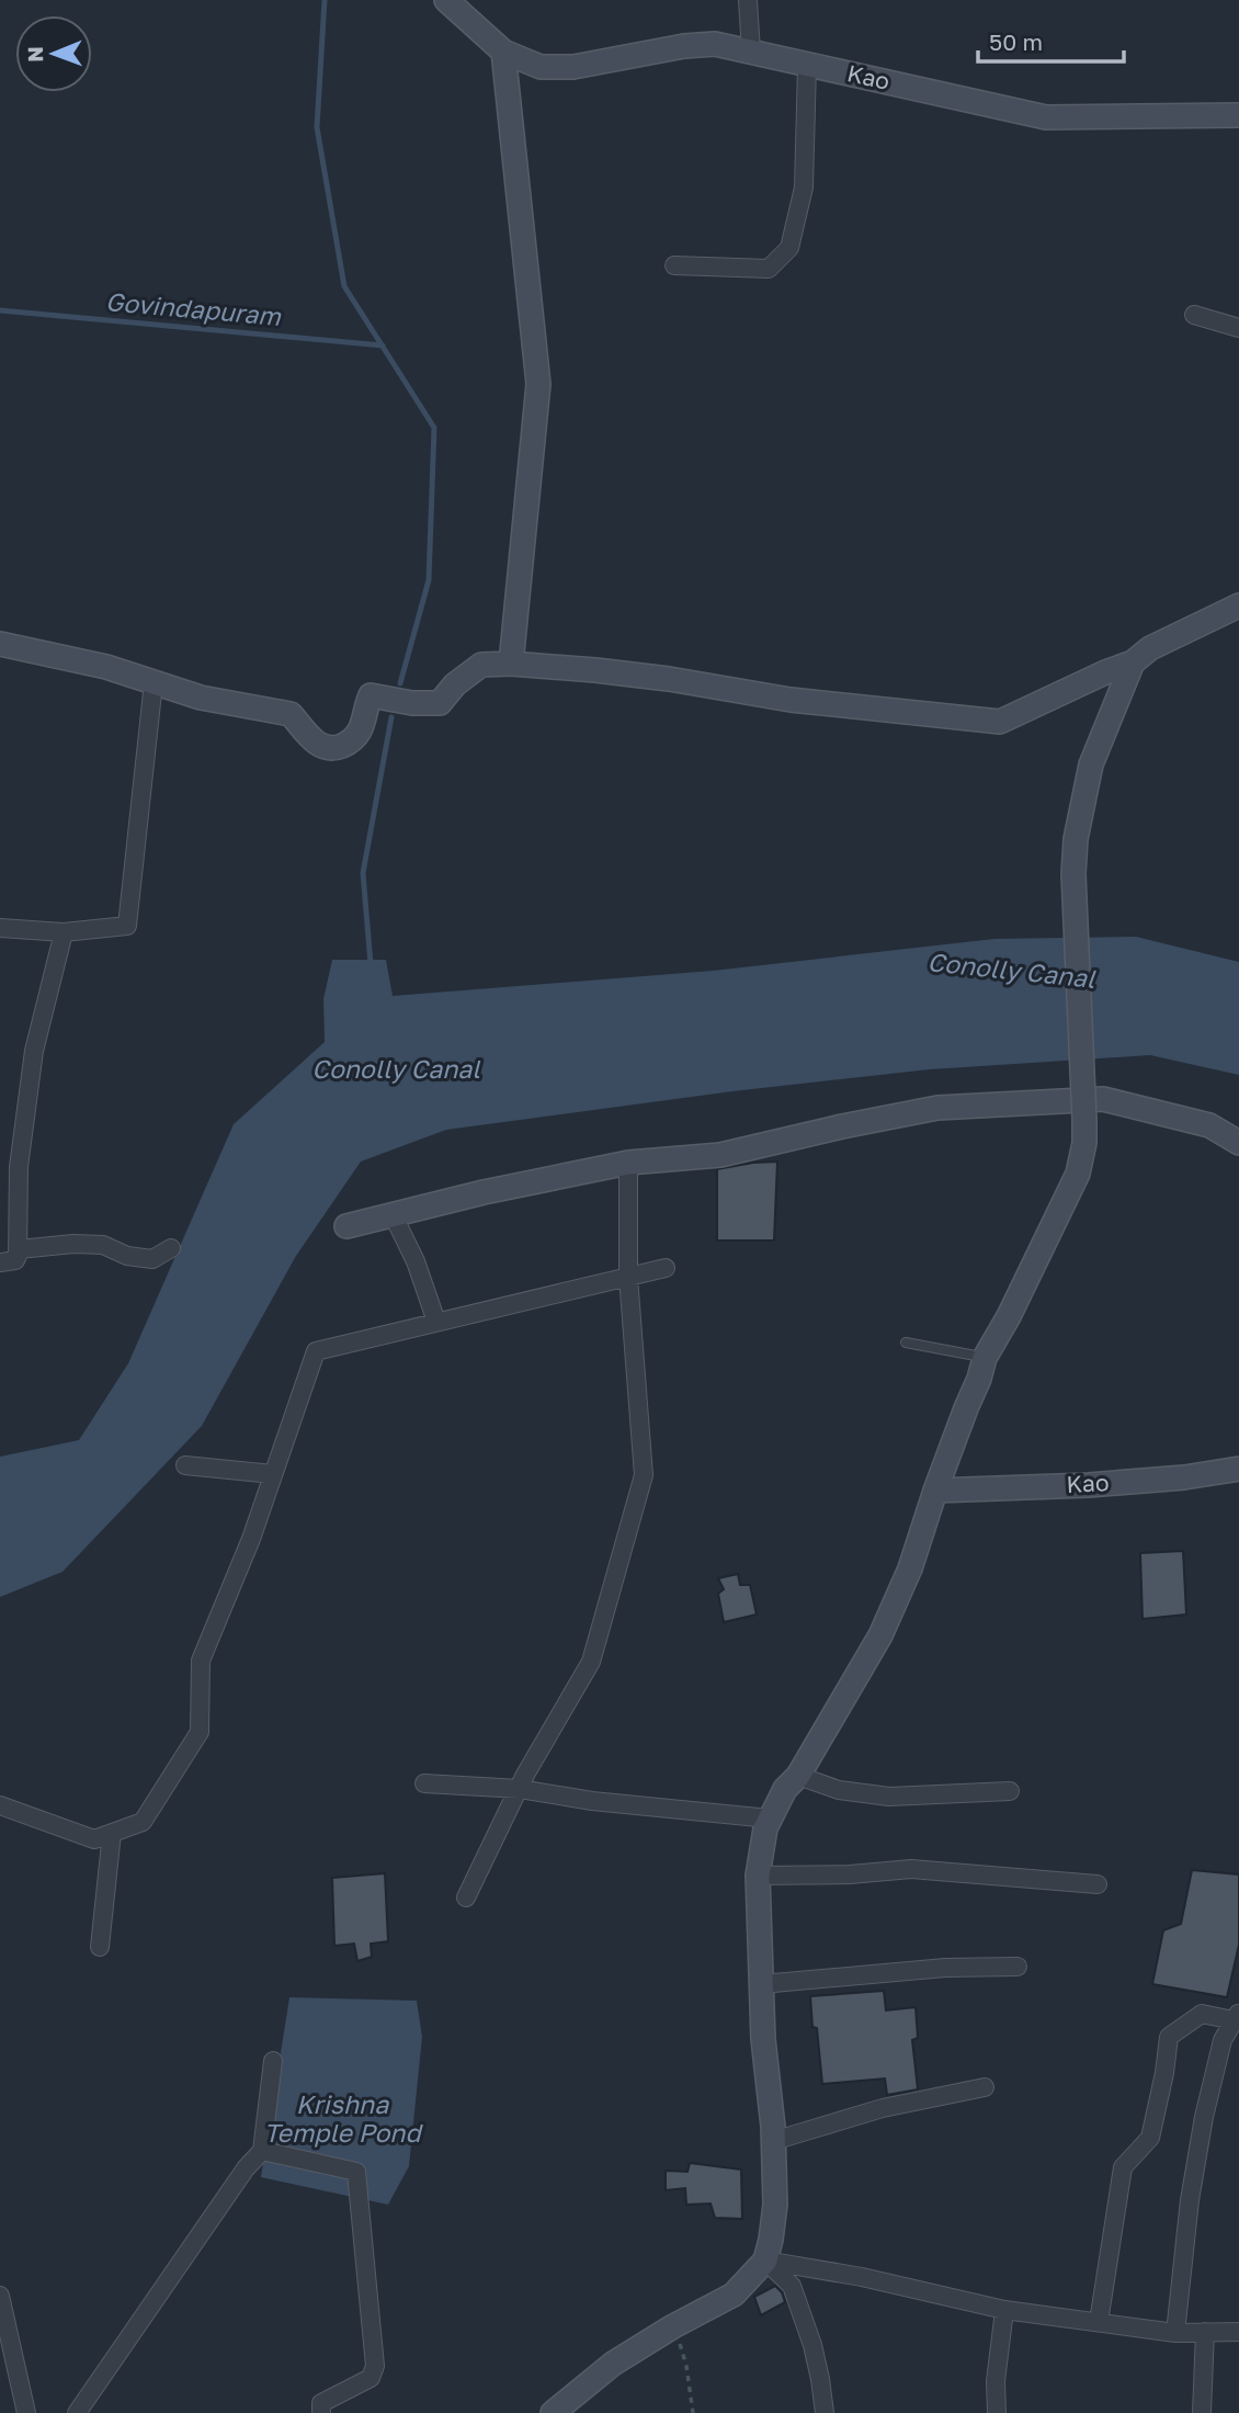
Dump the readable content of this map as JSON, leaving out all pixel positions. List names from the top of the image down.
{
  "streets": {
    "street": ["Kao"]
  },
  "water": ["Govindapuram", "Conolly Canal", "Krishna Temple Pond"],
  "scale_bar": "50 m",
  "north": "left"
}
